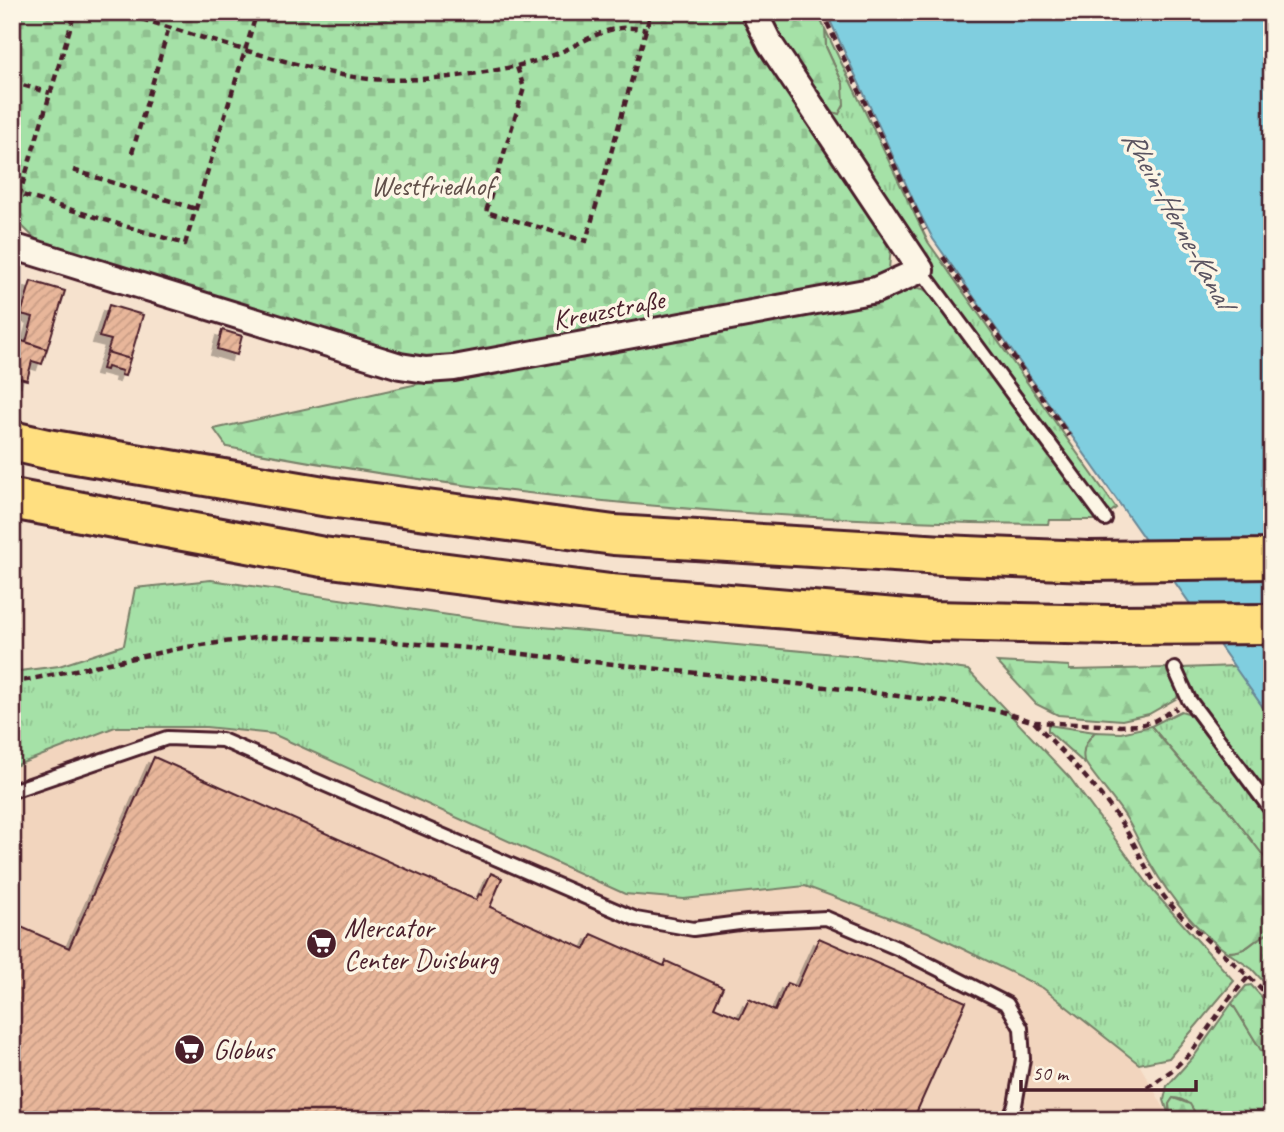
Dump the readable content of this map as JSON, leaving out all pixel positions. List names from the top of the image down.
{
  "streets": {
    "street": ["Kreuzstraße"]
  },
  "water": ["Rhein-Herne-Kanal"],
  "parks": ["Westfriedhof"],
  "places": {
    "supermarket": ["Mercator Center Duisburg", "Globus"]
  },
  "scale_bar": "50 m"
}
